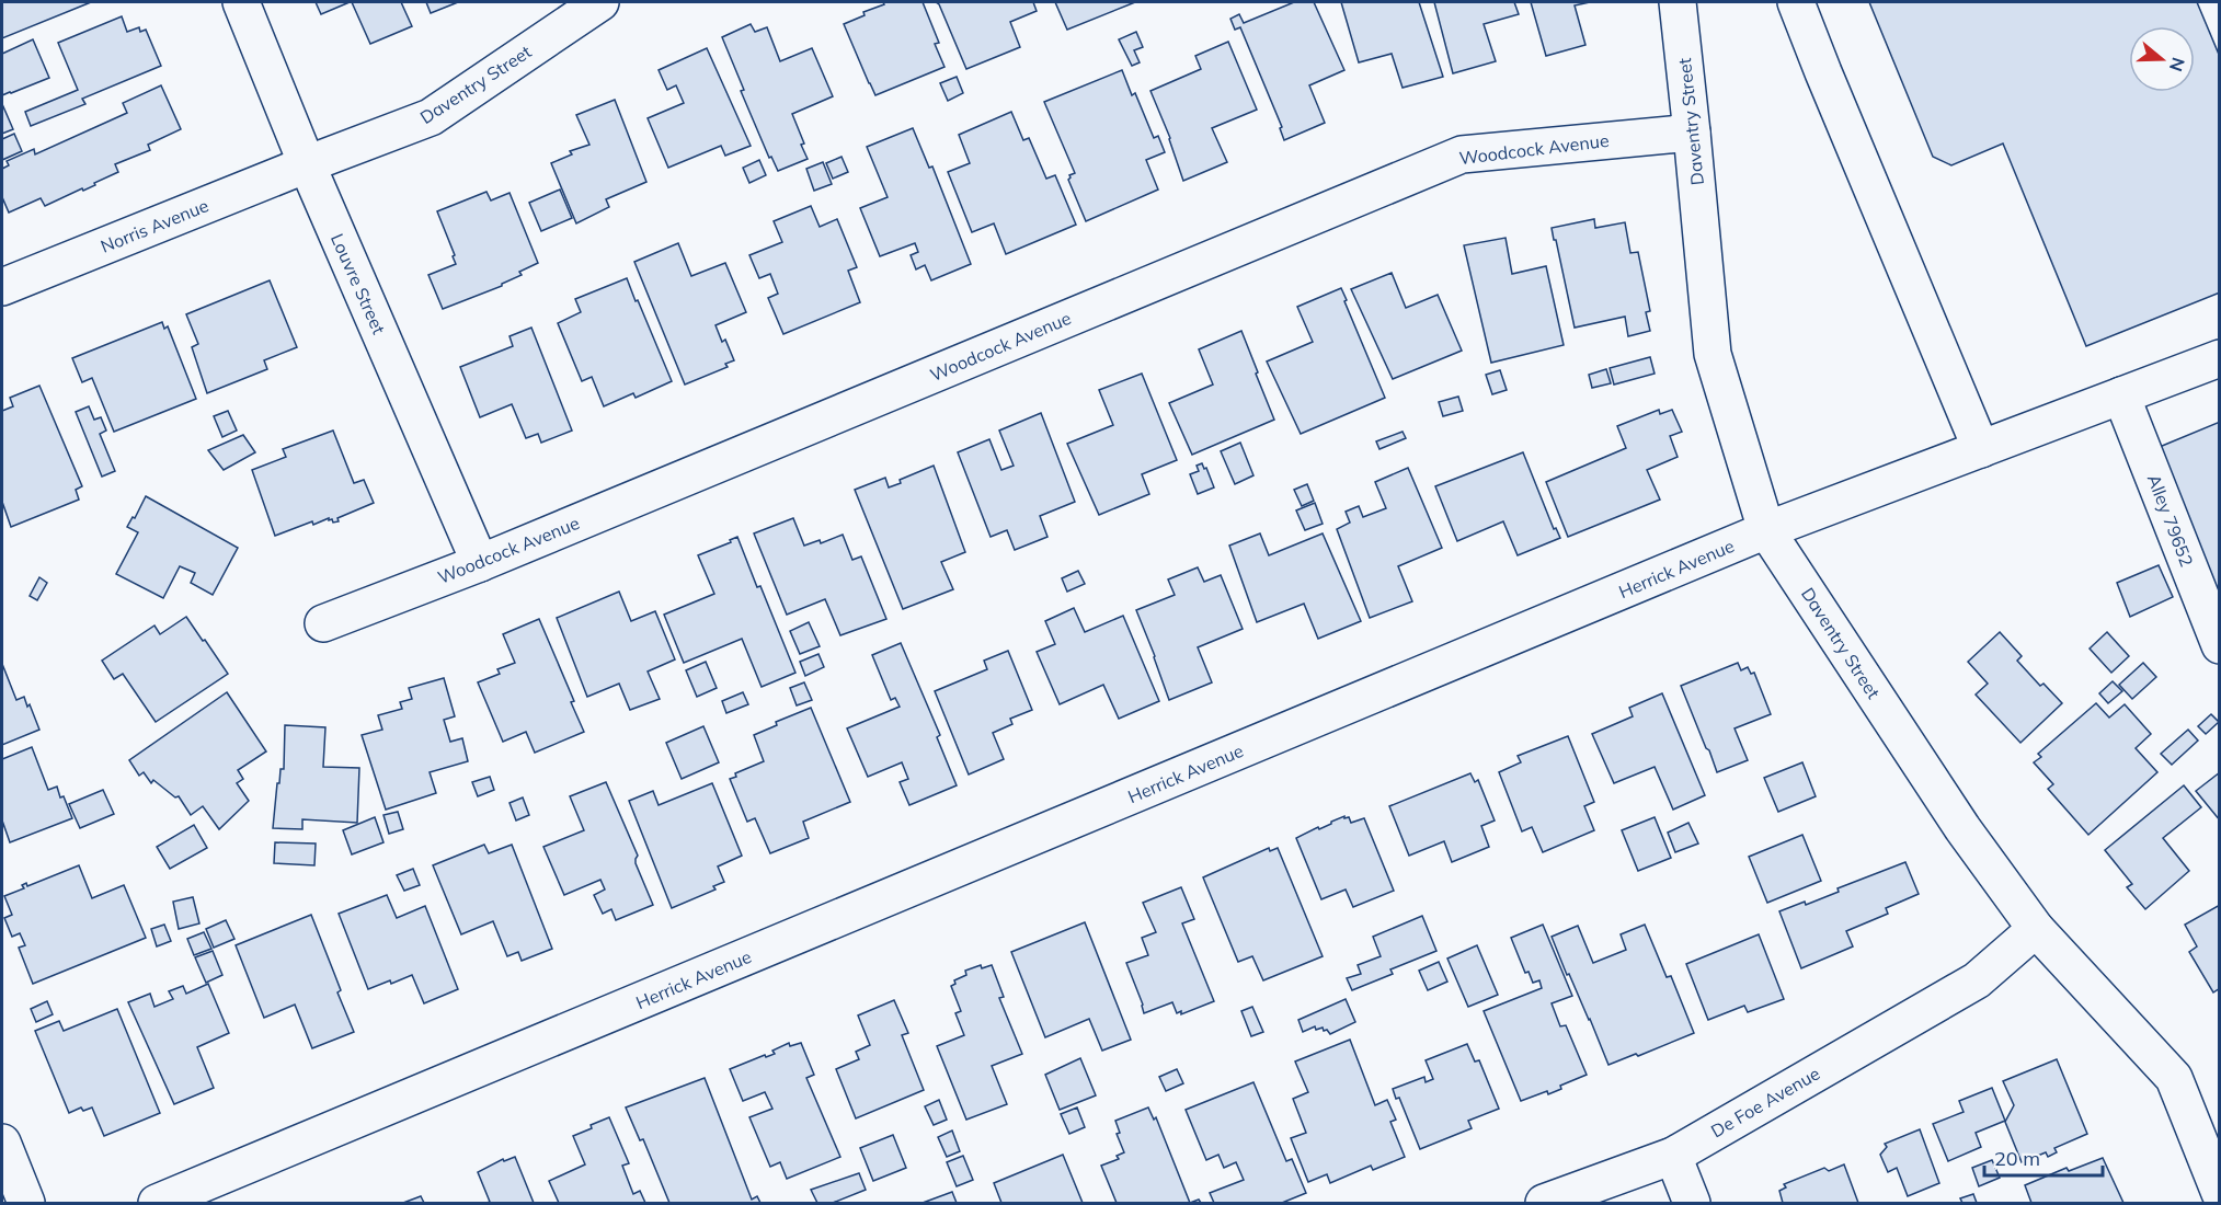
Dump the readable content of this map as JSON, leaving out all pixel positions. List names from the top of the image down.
{
  "streets": {
    "street": [
      "Daventry Street",
      "Woodcock Avenue",
      "Norris Avenue",
      "Louvre Street",
      "Alley 79652",
      "Herrick Avenue",
      "De Foe Avenue"
    ]
  },
  "crossings": [
    ["Daventry Street", "Woodcock Avenue"],
    ["Daventry Street", "Norris Avenue"],
    ["Daventry Street", "Louvre Street"],
    ["Daventry Street", "Herrick Avenue"],
    ["Daventry Street", "De Foe Avenue"],
    ["Woodcock Avenue", "Louvre Street"],
    ["Norris Avenue", "Louvre Street"],
    ["Alley 79652", "Herrick Avenue"]
  ],
  "scale_bar": "20 m",
  "north": "right"
}
